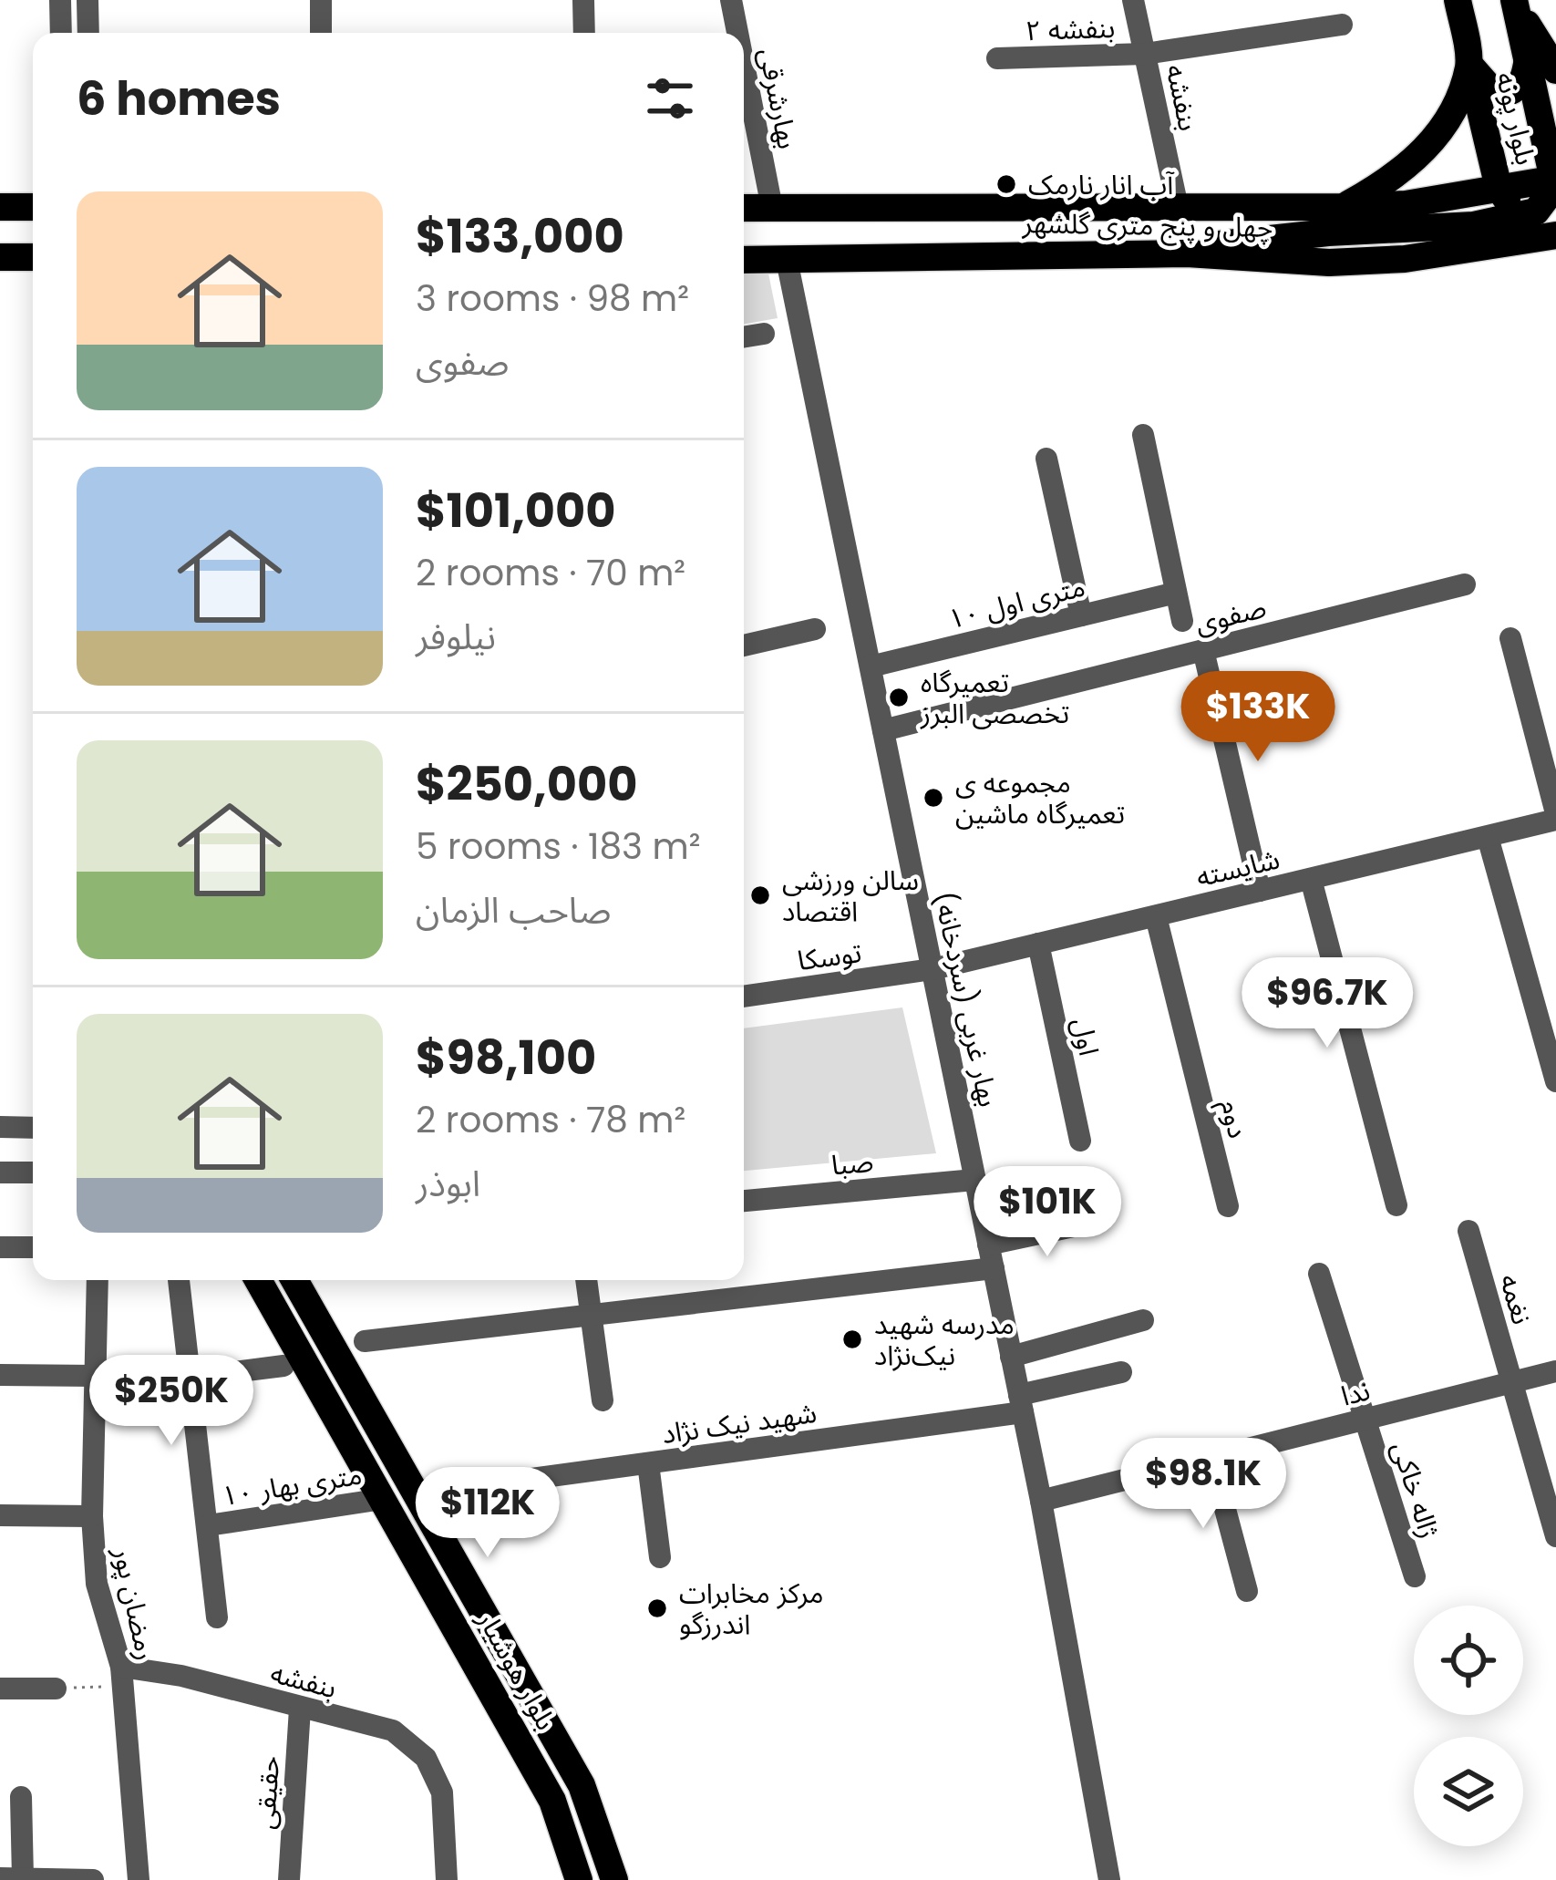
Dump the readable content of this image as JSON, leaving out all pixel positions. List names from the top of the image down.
{
  "streets": {
    "main road": ["بلوار پونه", "چهل و پنج متری گلشهر", "بلوار هوشیار"],
    "street": [
      "بنفشه ۲",
      "بنفشه",
      "بهارشرقی",
      "۱۰ متری اول",
      "صفوی",
      "شایسته",
      "توسکا",
      "بهار غربی (سردخانه)",
      "اول",
      "دوم",
      "صبا",
      "نغمه",
      "ندا",
      "شهید نیک نژاد",
      "۱۰ متری بهار",
      "ژاله خاکی",
      "رمضان پور",
      "حقیقی"
    ]
  },
  "crossings": [
    ["بنفشه ۲", "بنفشه"],
    ["بنفشه", "چهل و پنج متری گلشهر"],
    ["بنفشه", "رمضان پور"],
    ["بنفشه", "حقیقی"],
    ["بهارشرقی", "چهل و پنج متری گلشهر"],
    ["بلوار پونه", "چهل و پنج متری گلشهر"],
    ["چهل و پنج متری گلشهر", "بهار غربی (سردخانه)"],
    ["۱۰ متری اول", "بهار غربی (سردخانه)"],
    ["صفوی", "بهار غربی (سردخانه)"],
    ["شایسته", "توسکا"],
    ["شایسته", "بهار غربی (سردخانه)"],
    ["شایسته", "اول"],
    ["شایسته", "دوم"],
    ["توسکا", "بهار غربی (سردخانه)"],
    ["بهار غربی (سردخانه)", "صبا"],
    ["بهار غربی (سردخانه)", "ندا"],
    ["بهار غربی (سردخانه)", "شهید نیک نژاد"],
    ["نغمه", "ندا"],
    ["ندا", "ژاله خاکی"],
    ["۱۰ متری بهار", "بلوار هوشیار"]
  ],
  "places": [
    "آب انار نارمک",
    "تعمیرگاه تخصصی البرز",
    "مجموعه ی تعمیرگاه ماشین",
    "سالن ورزشی اقتصاد",
    "مدرسه شهید نیک‌نژاد",
    "مرکز مخابرات اندرزگو"
  ],
  "page": {
    "heading": "6 homes",
    "list": [
      {
        "name": "$133,000",
        "note": "3 rooms · 98 m² · صفوی"
      },
      {
        "name": "$101,000",
        "note": "2 rooms · 70 m² · نیلوفر"
      },
      {
        "name": "$250,000",
        "note": "5 rooms · 183 m² · صاحب الزمان"
      },
      {
        "name": "$98,100",
        "note": "2 rooms · 78 m² · ابوذر"
      }
    ],
    "price": [
      "$133K",
      "$96.7K",
      "$101K",
      "$250K",
      "$98.1K",
      "$112K"
    ]
  }
}
